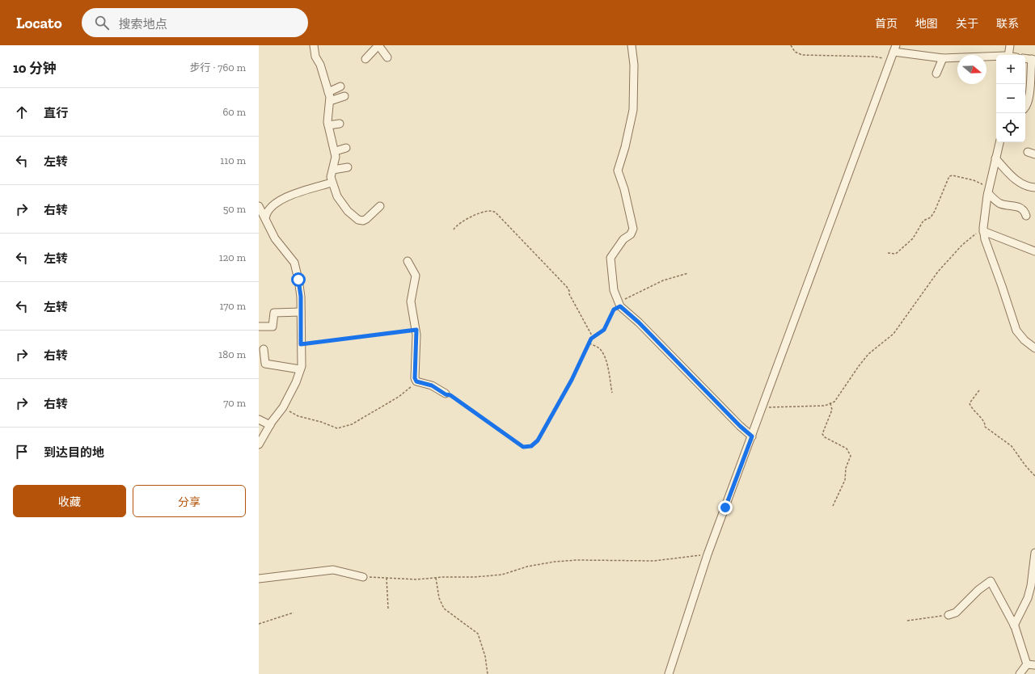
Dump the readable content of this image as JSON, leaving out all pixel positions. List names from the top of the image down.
{
  "north": "right",
  "page": {
    "header": "Locato",
    "search": "搜索地点",
    "nav": [
      "首页",
      "地图",
      "关于",
      "联系"
    ],
    "heading": ["10 分钟", "步行 · 760 m"],
    "map_buttons": ["+", "−"],
    "list": [
      ["直行", "60 m"],
      ["左转", "110 m"],
      ["右转", "50 m"],
      ["左转", "120 m"],
      ["左转", "170 m"],
      ["右转", "180 m"],
      ["右转", "70 m"],
      "到达目的地"
    ],
    "buttons": ["收藏", "分享"]
  }
}
